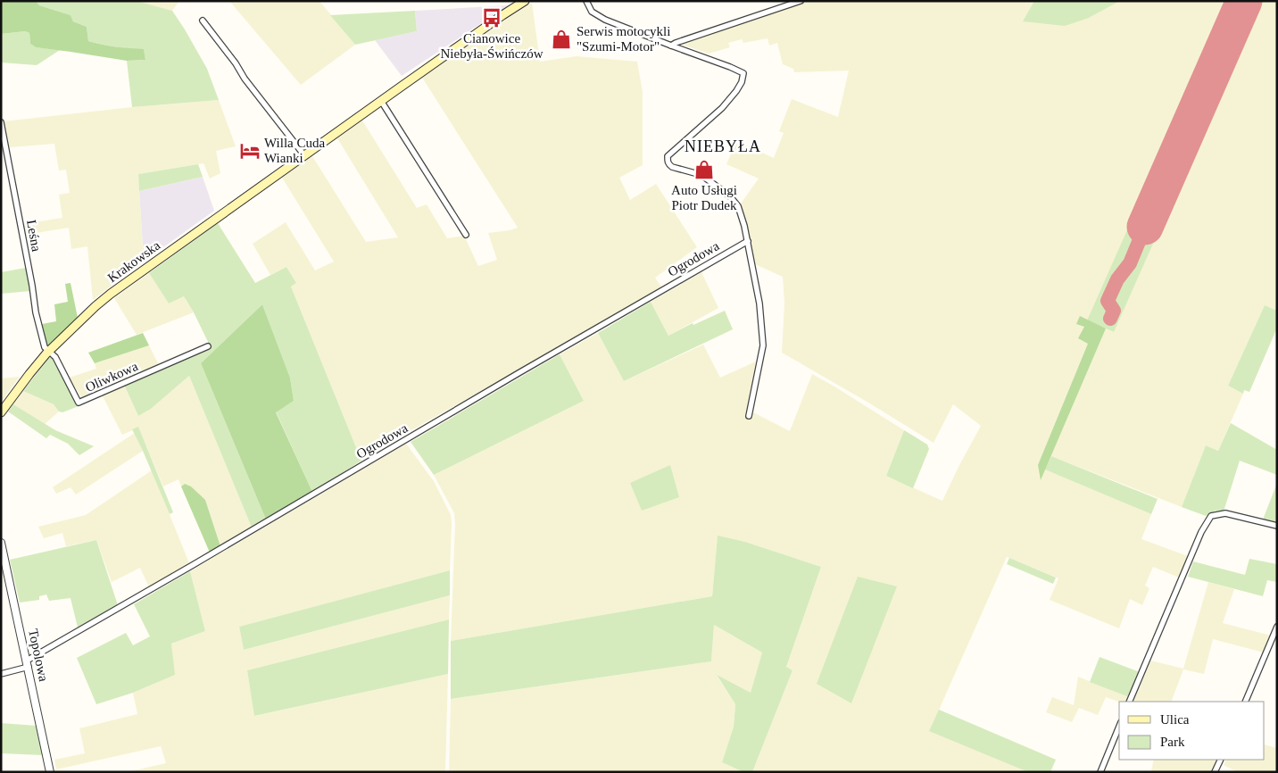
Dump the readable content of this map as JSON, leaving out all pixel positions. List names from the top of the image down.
{
  "streets": {
    "main road": ["Krakowska"],
    "street": [
      "Leśna",
      "Ogrodowa",
      "Oliwkowa",
      "Topolowa"
    ]
  },
  "crossings": [
    ["Leśna", "Krakowska"],
    ["Leśna", "Oliwkowa"],
    ["Ogrodowa", "Topolowa"],
    ["Krakowska", "Oliwkowa"]
  ],
  "districts": ["NIEBYŁA"],
  "places": {
    "bus stop": ["Cianowice Niebyła-Świńczów"],
    "shop": ["Serwis motocykli \"Szumi-Motor\"", "Auto Usługi Piotr Dudek"],
    "hotel": ["Willa Cuda Wianki"]
  },
  "legend": ["Ulica", "Park"]
}
